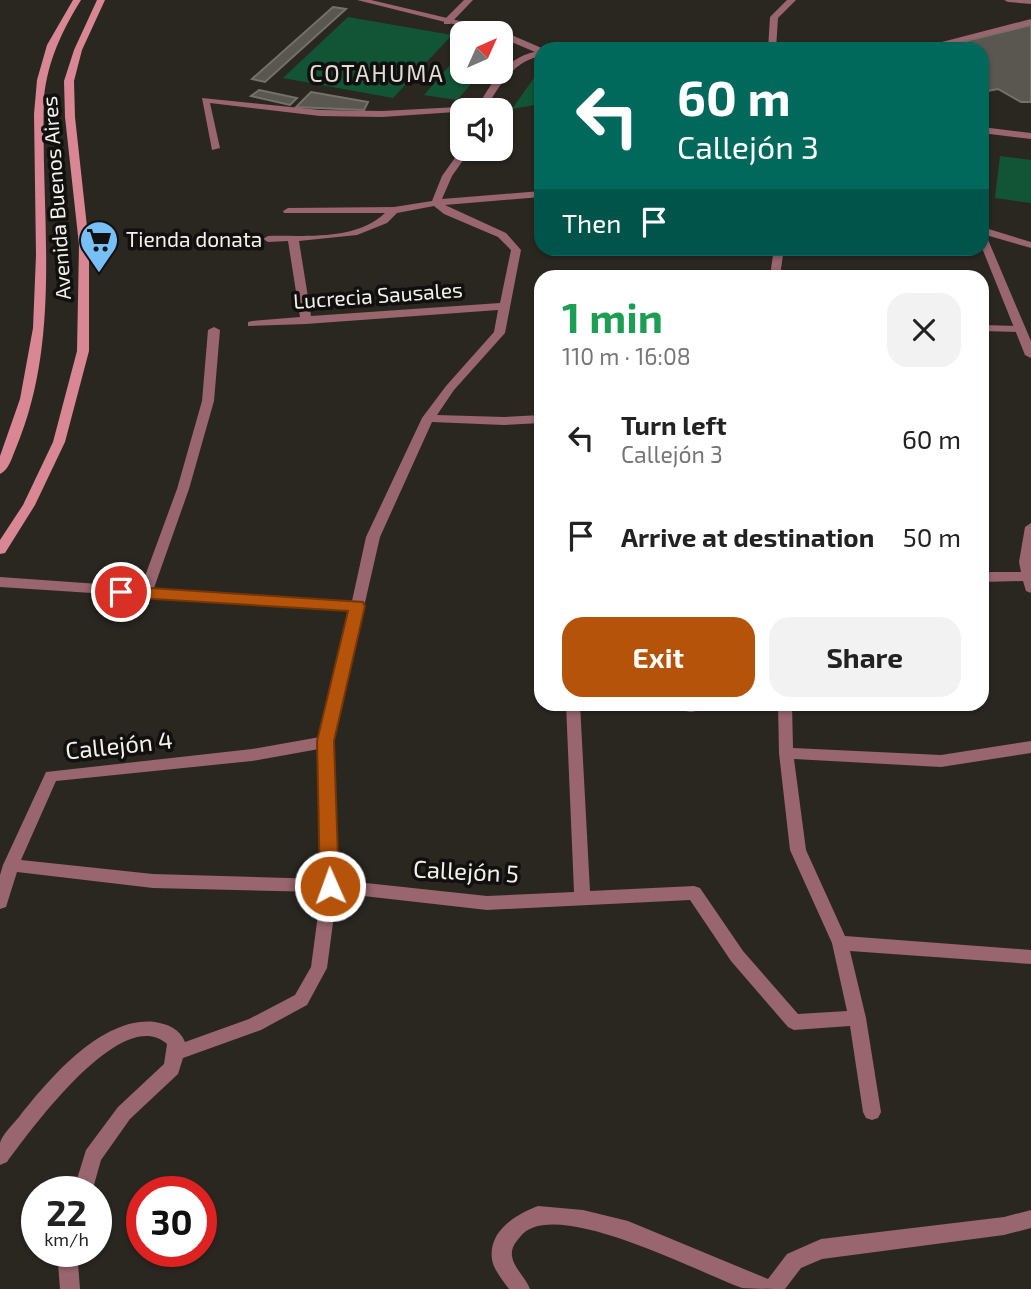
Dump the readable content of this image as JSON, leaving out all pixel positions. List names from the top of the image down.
{
  "streets": {
    "main road": ["Avenida Buenos Aires"],
    "street": ["Lucrecia Sausales", "Callejón 4", "Callejón 5"]
  },
  "crossings": [
    ["Callejón 4", "Callejón 5"]
  ],
  "districts": ["COTAHUMA"],
  "places": {
    "supermarket": ["Tienda donata"]
  },
  "north": "top right",
  "page": {
    "turn": ["60 m", "Callejón 3"],
    "then": "Then",
    "heading": ["1 min", "110 m · 16:08"],
    "list": [
      {
        "name": "Turn left",
        "note": "Callejón 3",
        "value": "60 m"
      },
      {
        "name": "Arrive at destination",
        "value": "50 m"
      }
    ],
    "buttons": ["Exit", "Share"],
    "speed": "22 km/h",
    "limit": "30"
  }
}
